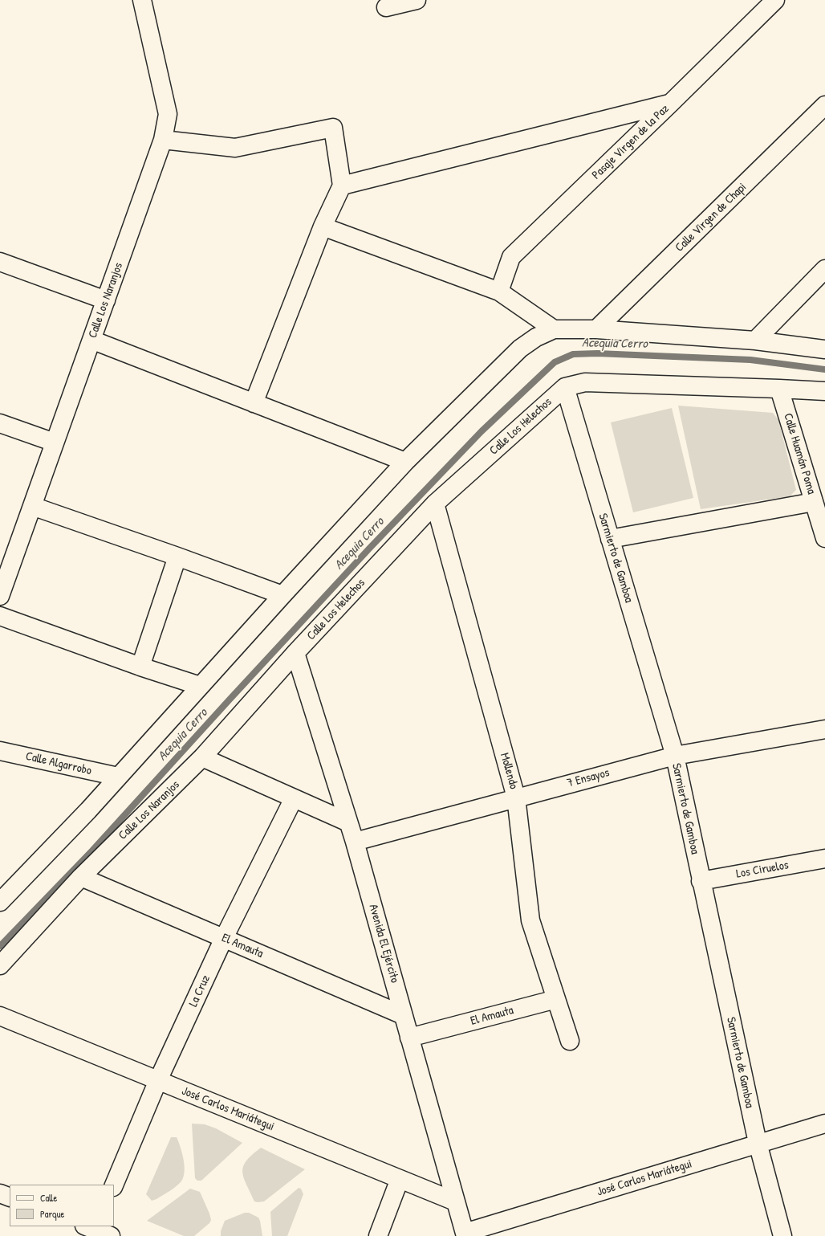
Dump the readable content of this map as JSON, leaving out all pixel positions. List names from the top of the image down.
{
  "streets": {
    "street": [
      "Pasaje Virgen de la Paz",
      "Calle Virgen de Chapi",
      "Calle Los Naranjos",
      "Calle Los Helechos",
      "Calle Huamán Poma",
      "Sarmierto de Gamboa",
      "Calle Algarrobo",
      "Mollendo",
      "7 Ensayos",
      "Los Ciruelos",
      "Avenida El Ejército",
      "El Amauta",
      "La Cruz",
      "José Carlos Mariátegui"
    ]
  },
  "crossings": [
    ["Calle Los Naranjos", "Calle Los Helechos"],
    ["Calle Los Naranjos", "Avenida El Ejército"],
    ["Calle Los Naranjos", "El Amauta"],
    ["Calle Los Helechos", "Calle Huamán Poma"],
    ["Calle Los Helechos", "Sarmierto de Gamboa"],
    ["Calle Los Helechos", "Mollendo"],
    ["Calle Los Helechos", "Avenida El Ejército"],
    ["Sarmierto de Gamboa", "7 Ensayos"],
    ["Sarmierto de Gamboa", "Los Ciruelos"],
    ["Sarmierto de Gamboa", "José Carlos Mariátegui"],
    ["Mollendo", "7 Ensayos"],
    ["Mollendo", "El Amauta"],
    ["7 Ensayos", "Avenida El Ejército"],
    ["Avenida El Ejército", "El Amauta"],
    ["Avenida El Ejército", "José Carlos Mariátegui"],
    ["El Amauta", "La Cruz"],
    ["La Cruz", "José Carlos Mariátegui"]
  ],
  "water": ["Acequia Cerro"],
  "legend": ["Calle", "Parque"]
}
